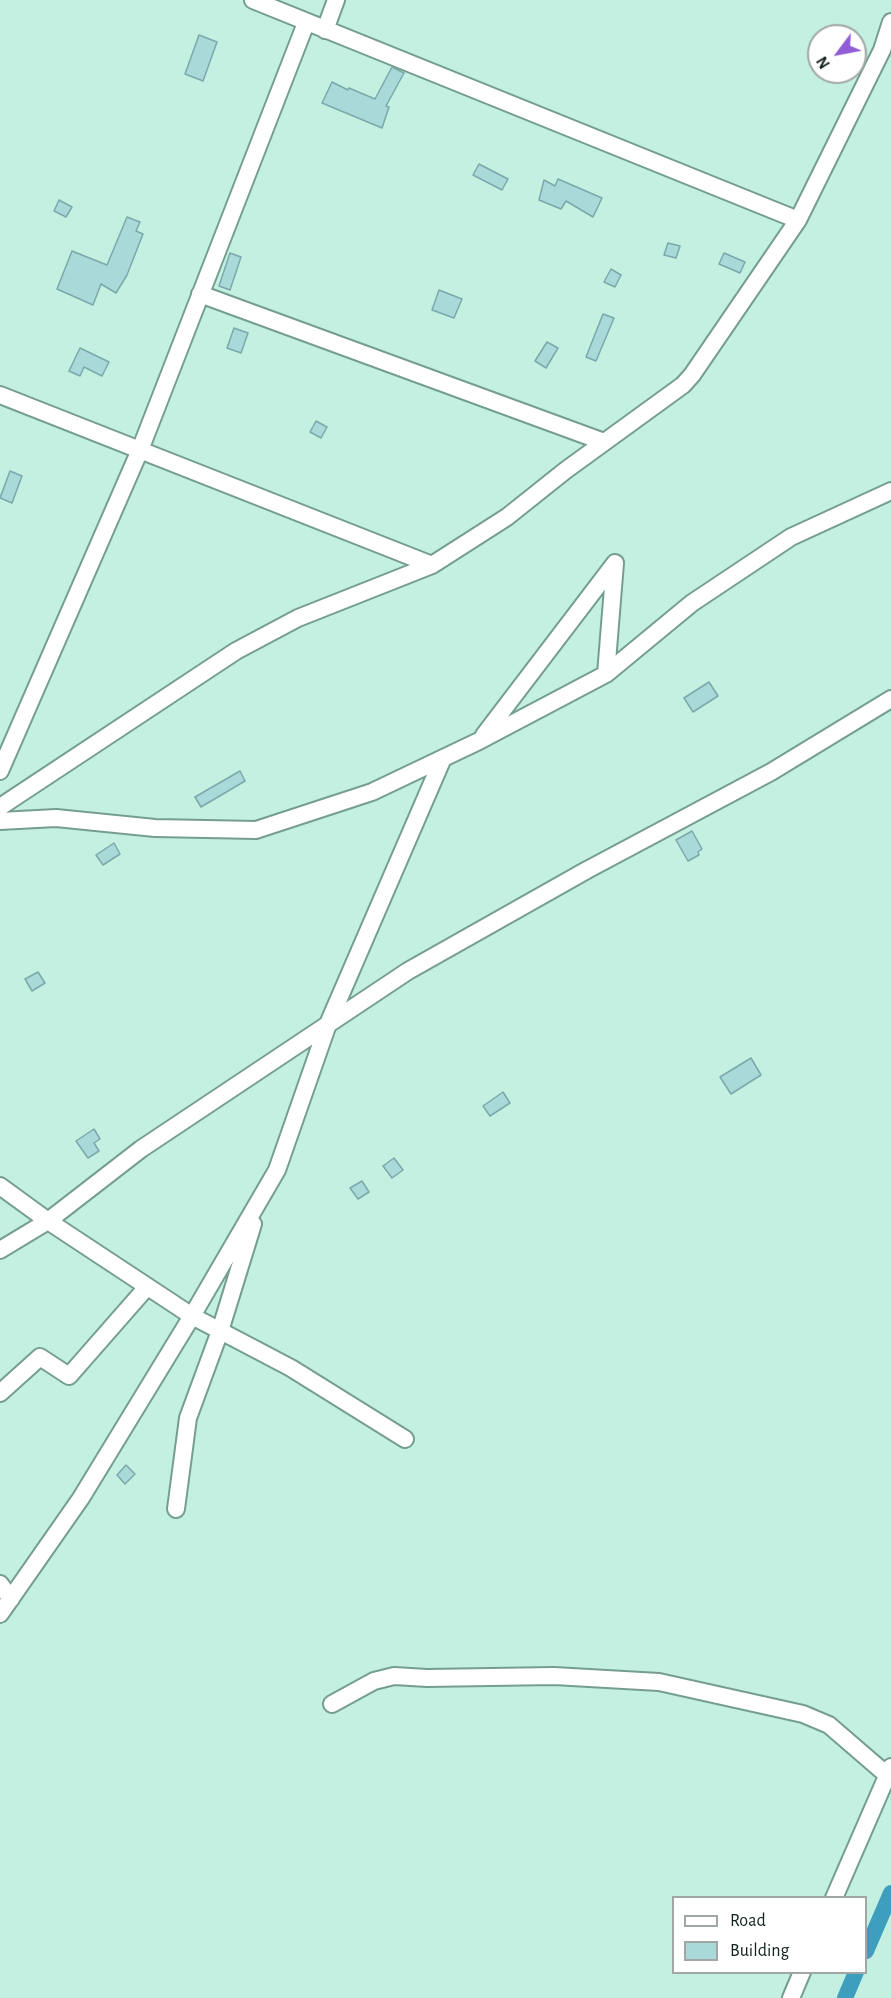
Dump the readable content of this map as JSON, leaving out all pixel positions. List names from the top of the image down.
{
  "legend": ["Road", "Building"],
  "north": "bottom left"
}
